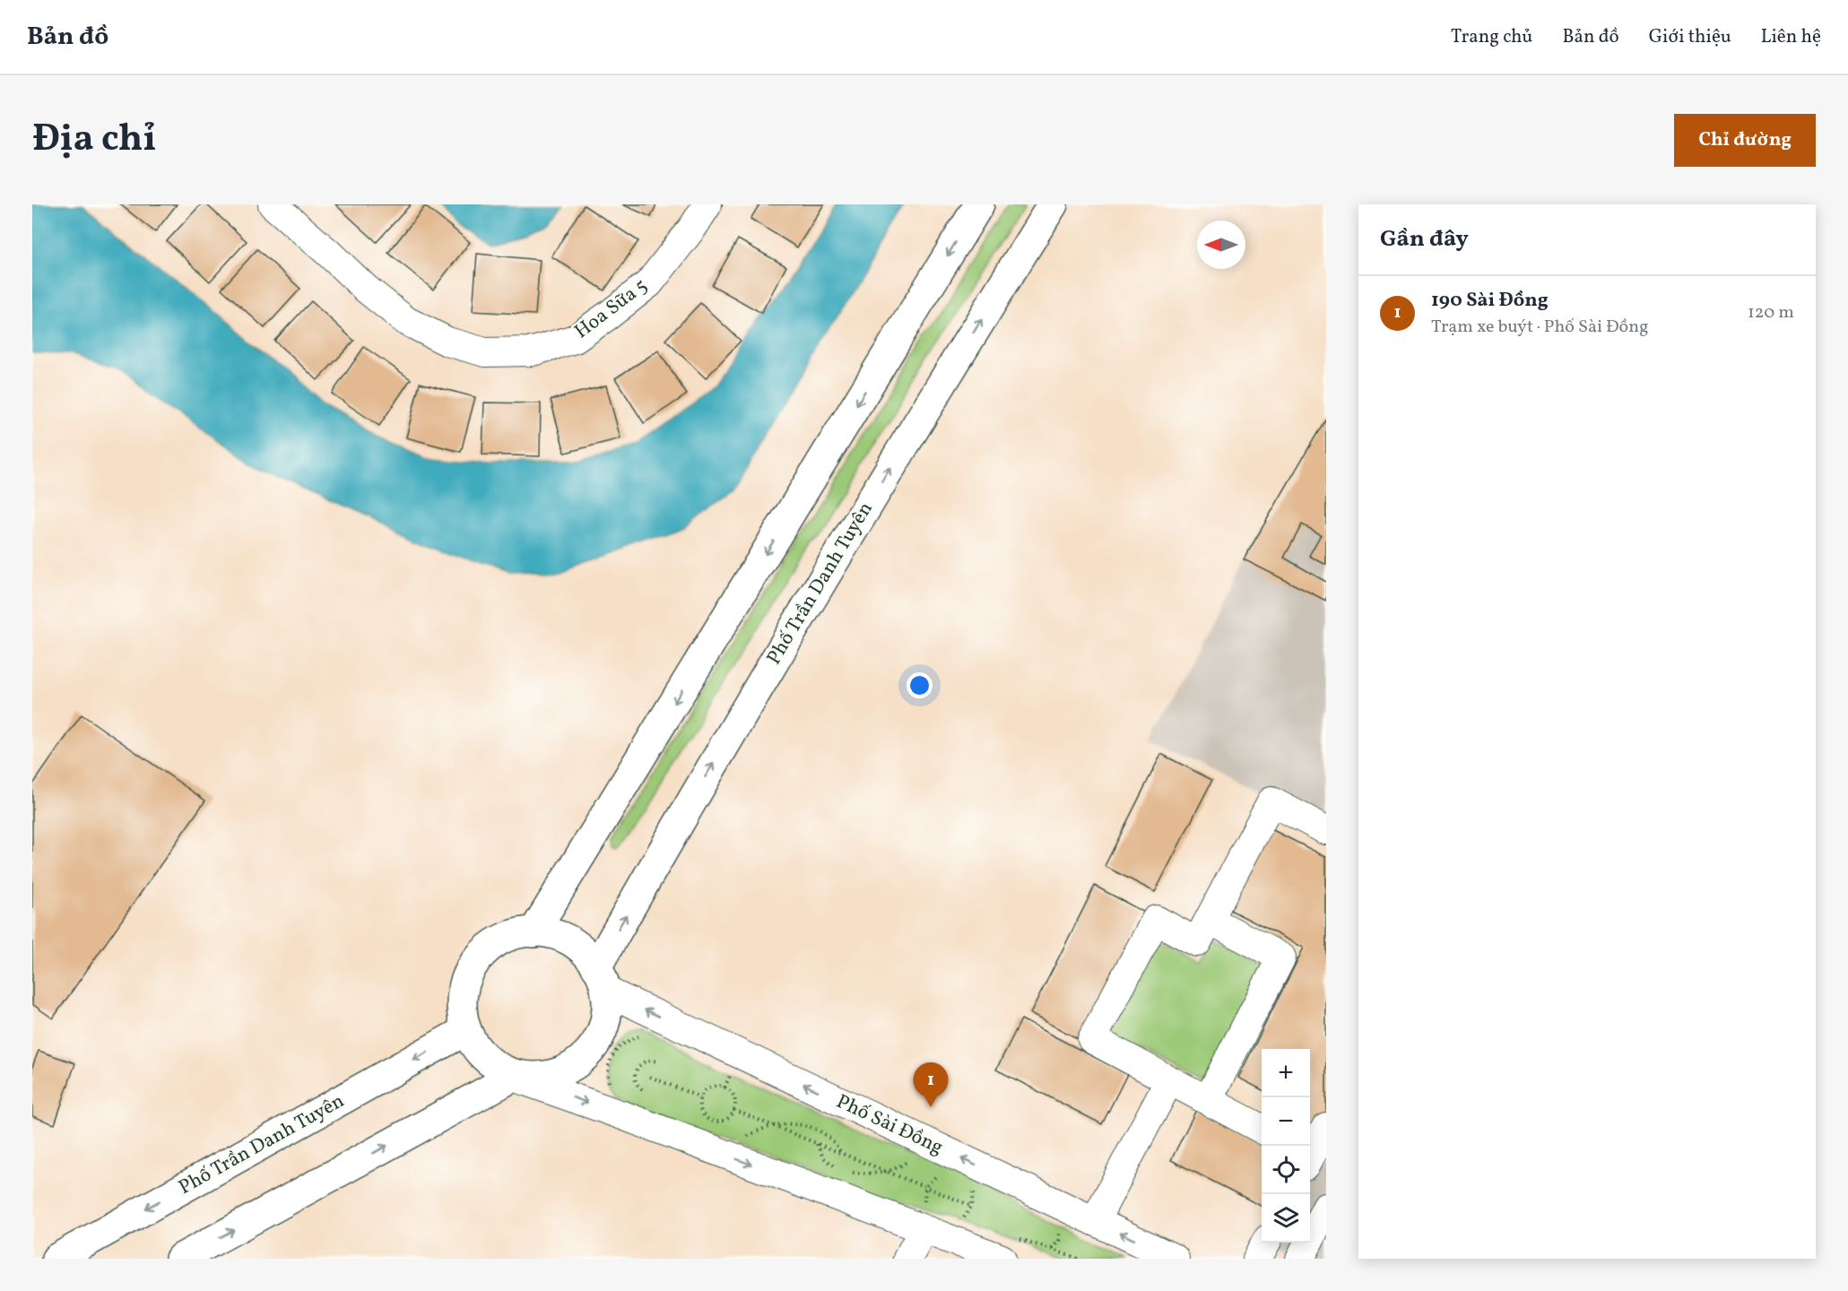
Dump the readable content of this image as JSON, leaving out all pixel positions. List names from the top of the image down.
{
  "streets": {
    "main road": ["Phố Trần Danh Tuyên"],
    "street": ["Hoa Sữa 5", "Phố Sài Đồng"]
  },
  "crossings": [
    ["Phố Trần Danh Tuyên", "Phố Sài Đồng"]
  ],
  "north": "left",
  "page": {
    "header": "Bản đồ",
    "nav": [
      "Trang chủ",
      "Bản đồ",
      "Giới thiệu",
      "Liên hệ"
    ],
    "title": "Địa chỉ",
    "buttons": "Chỉ đường",
    "heading": "Gần đây",
    "list": [
      {
        "mark": "1",
        "name": "190 Sài Đồng",
        "note": "Trạm xe buýt · Phố Sài Đồng",
        "value": "120 m"
      }
    ],
    "map_buttons": ["+", "−"],
    "pins": "1"
  }
}
